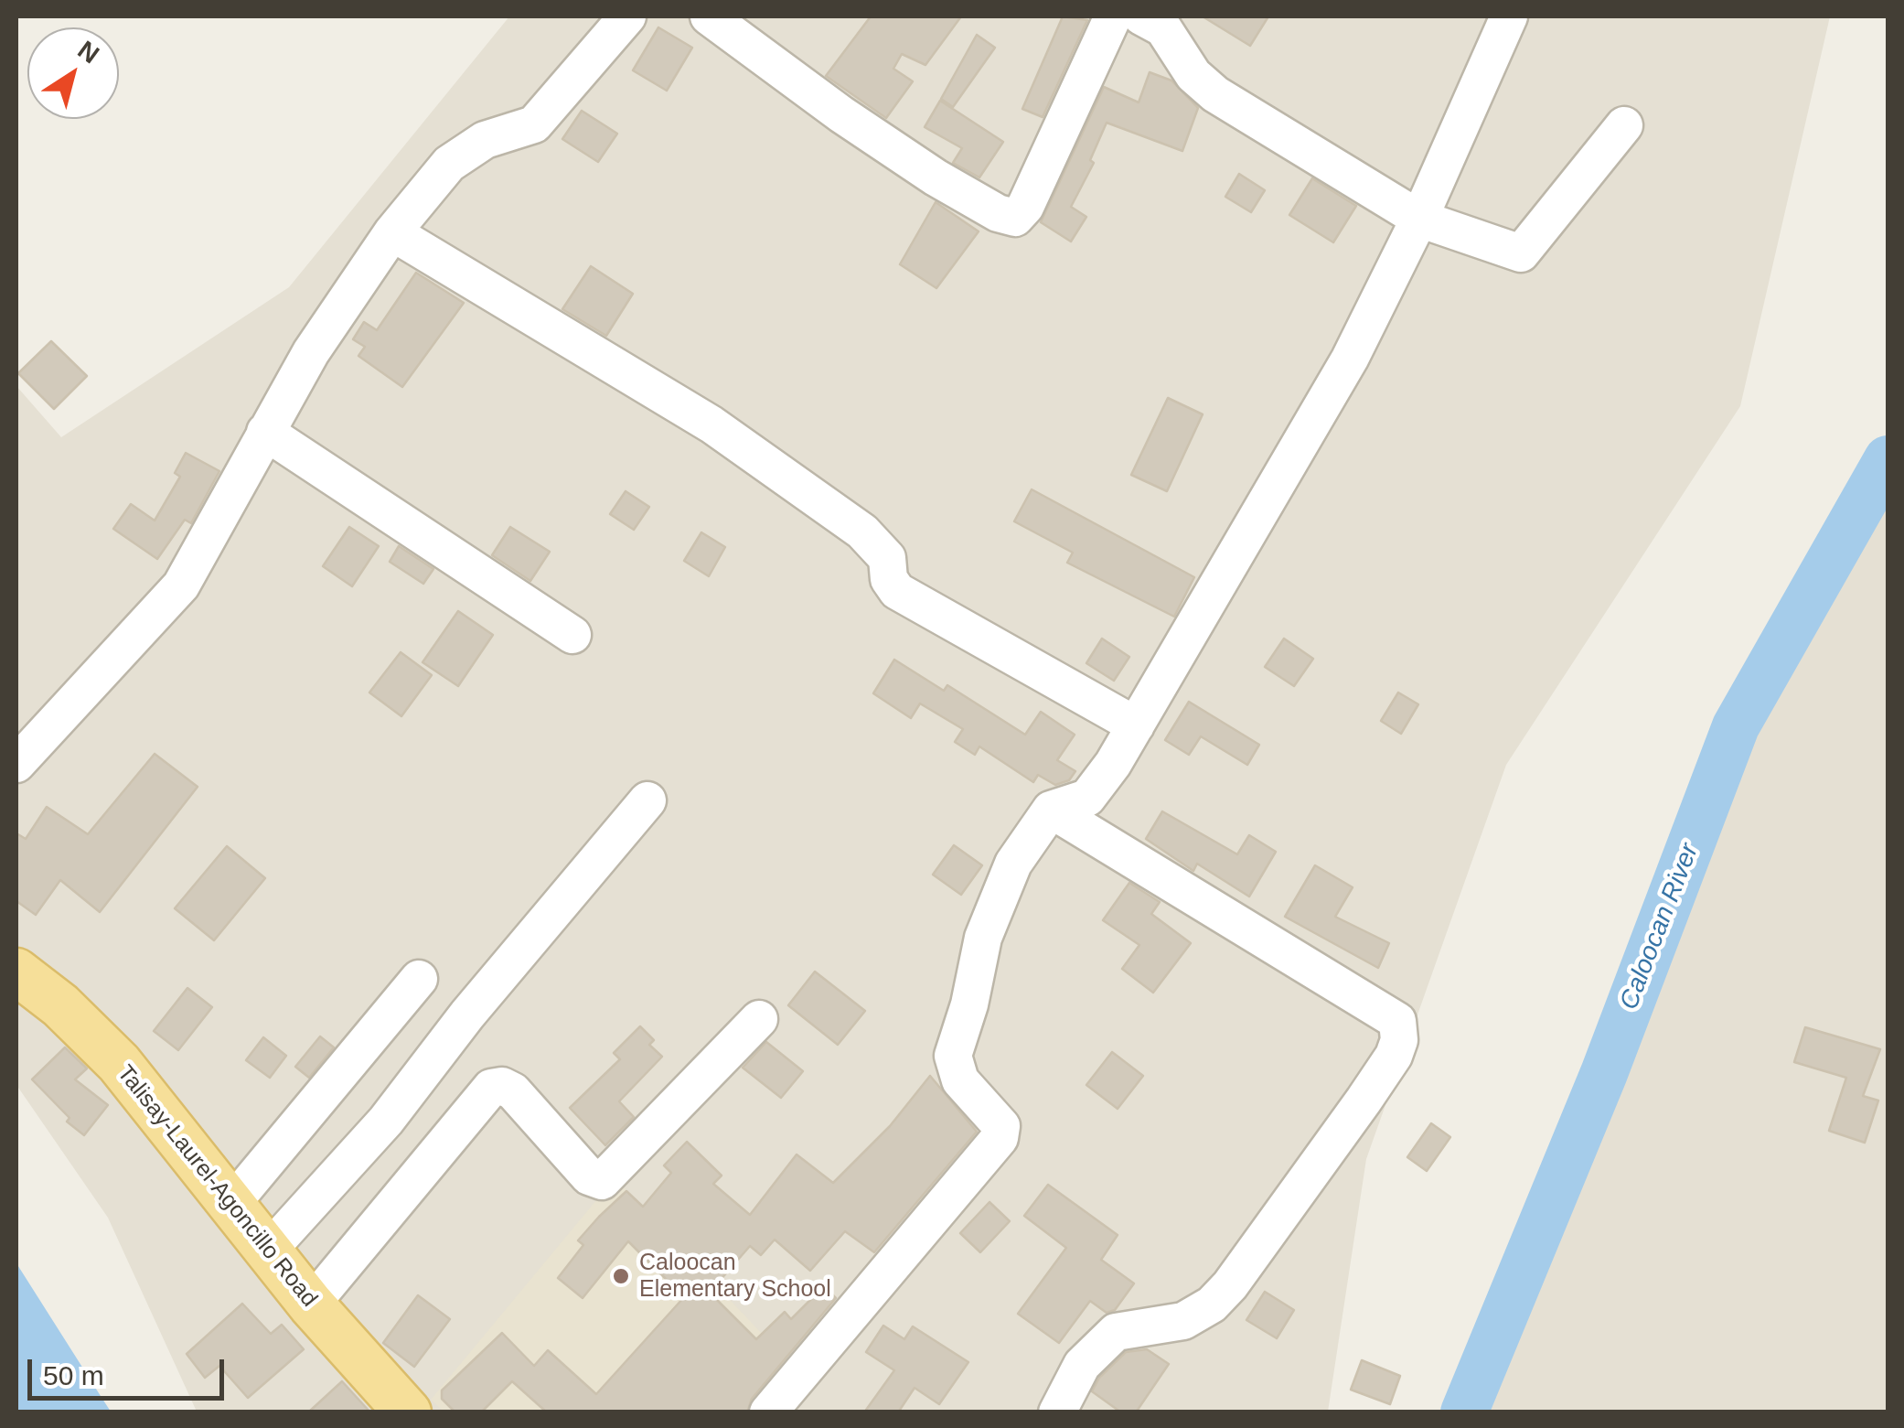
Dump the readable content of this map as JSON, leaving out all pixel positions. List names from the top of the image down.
{
  "streets": {
    "main road": ["Talisay-Laurel-Agoncillo Road"]
  },
  "water": ["Caloocan River"],
  "places": ["Caloocan Elementary School"],
  "scale_bar": "50 m",
  "north": "top right"
}
